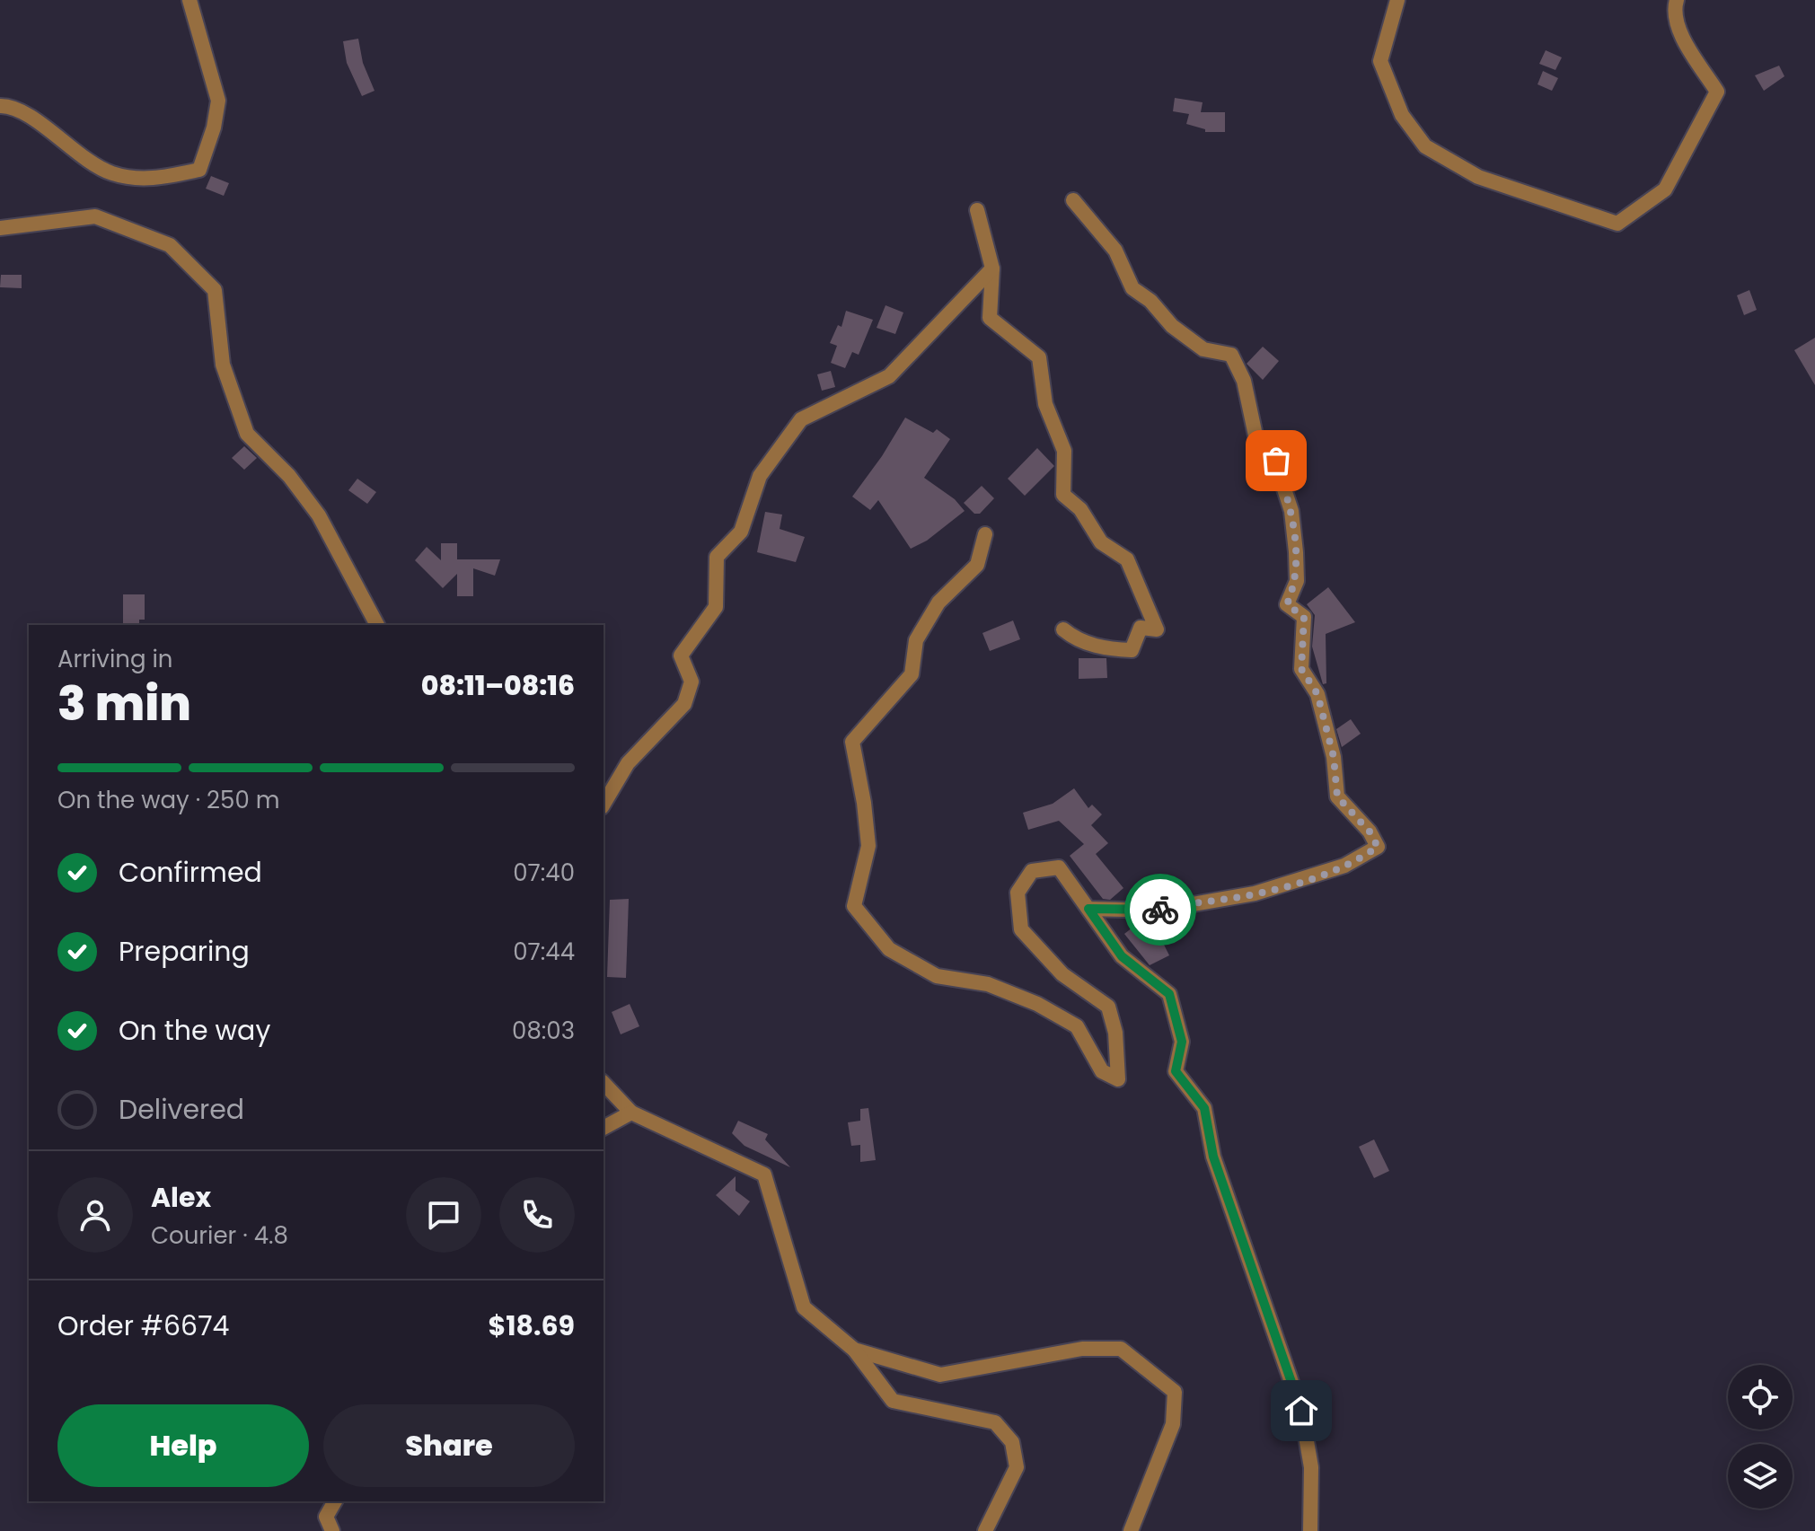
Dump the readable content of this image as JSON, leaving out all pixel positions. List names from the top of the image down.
{
  "page": {
    "heading": ["3 min", "Arriving in", "08:11–08:16"],
    "panel": [
      "Alex",
      "Courier · 4.8",
      "Order #6674",
      "$18.69"
    ],
    "bar": "On the way · 250 m",
    "list": [
      ["Confirmed", "07:40"],
      ["Preparing", "07:44"],
      ["On the way", "08:03"],
      "Delivered"
    ],
    "buttons": ["Help", "Share"]
  }
}
